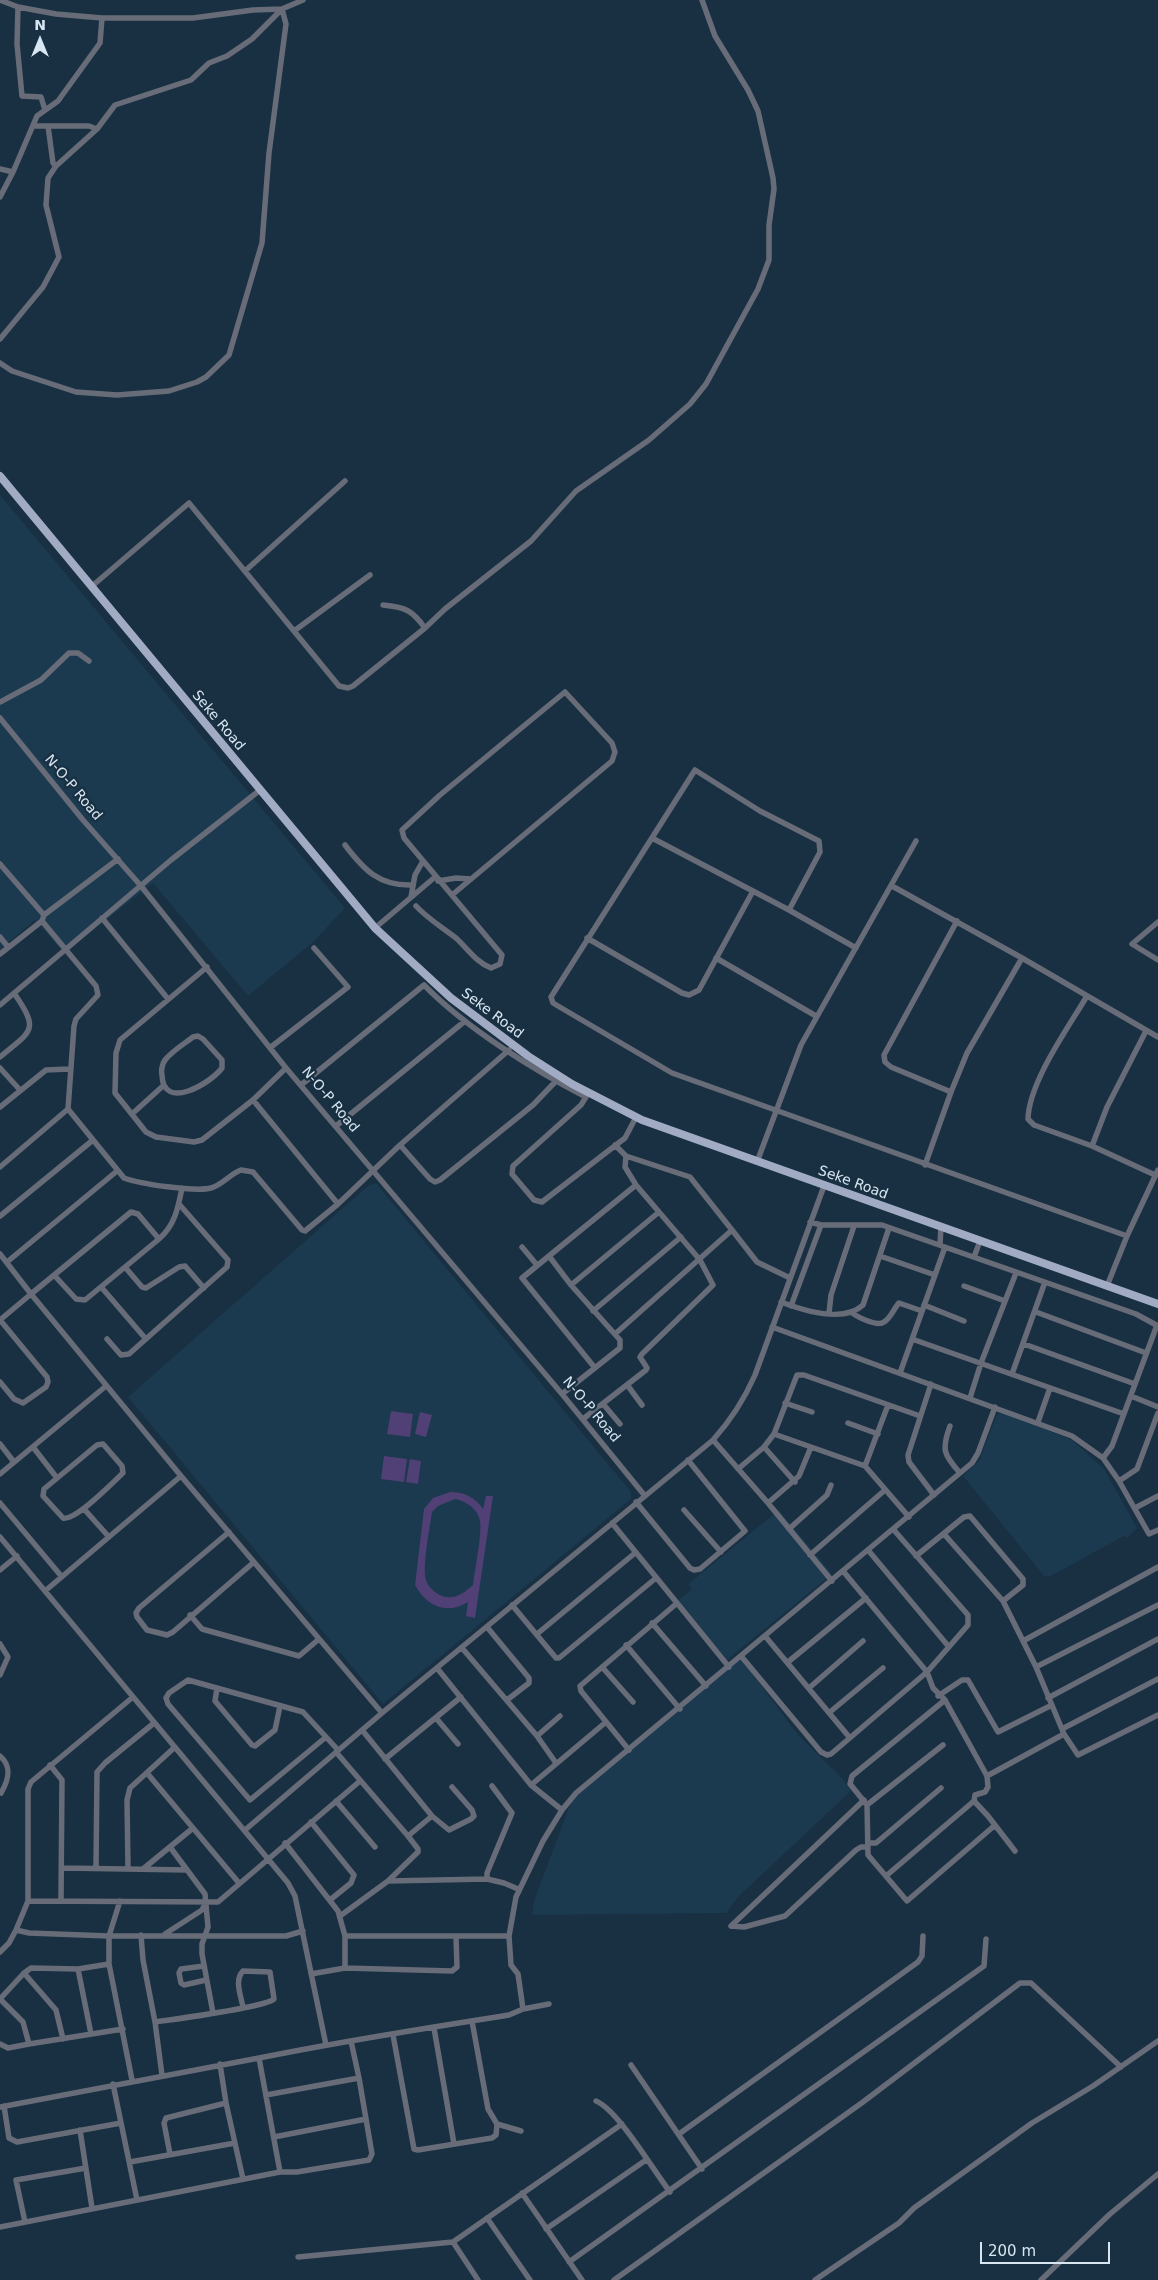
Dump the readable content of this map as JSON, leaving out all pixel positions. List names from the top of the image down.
{
  "streets": {
    "main road": ["Seke Road"],
    "street": ["N-O-P Road"]
  },
  "scale_bar": "200 m",
  "north": "top"
}
